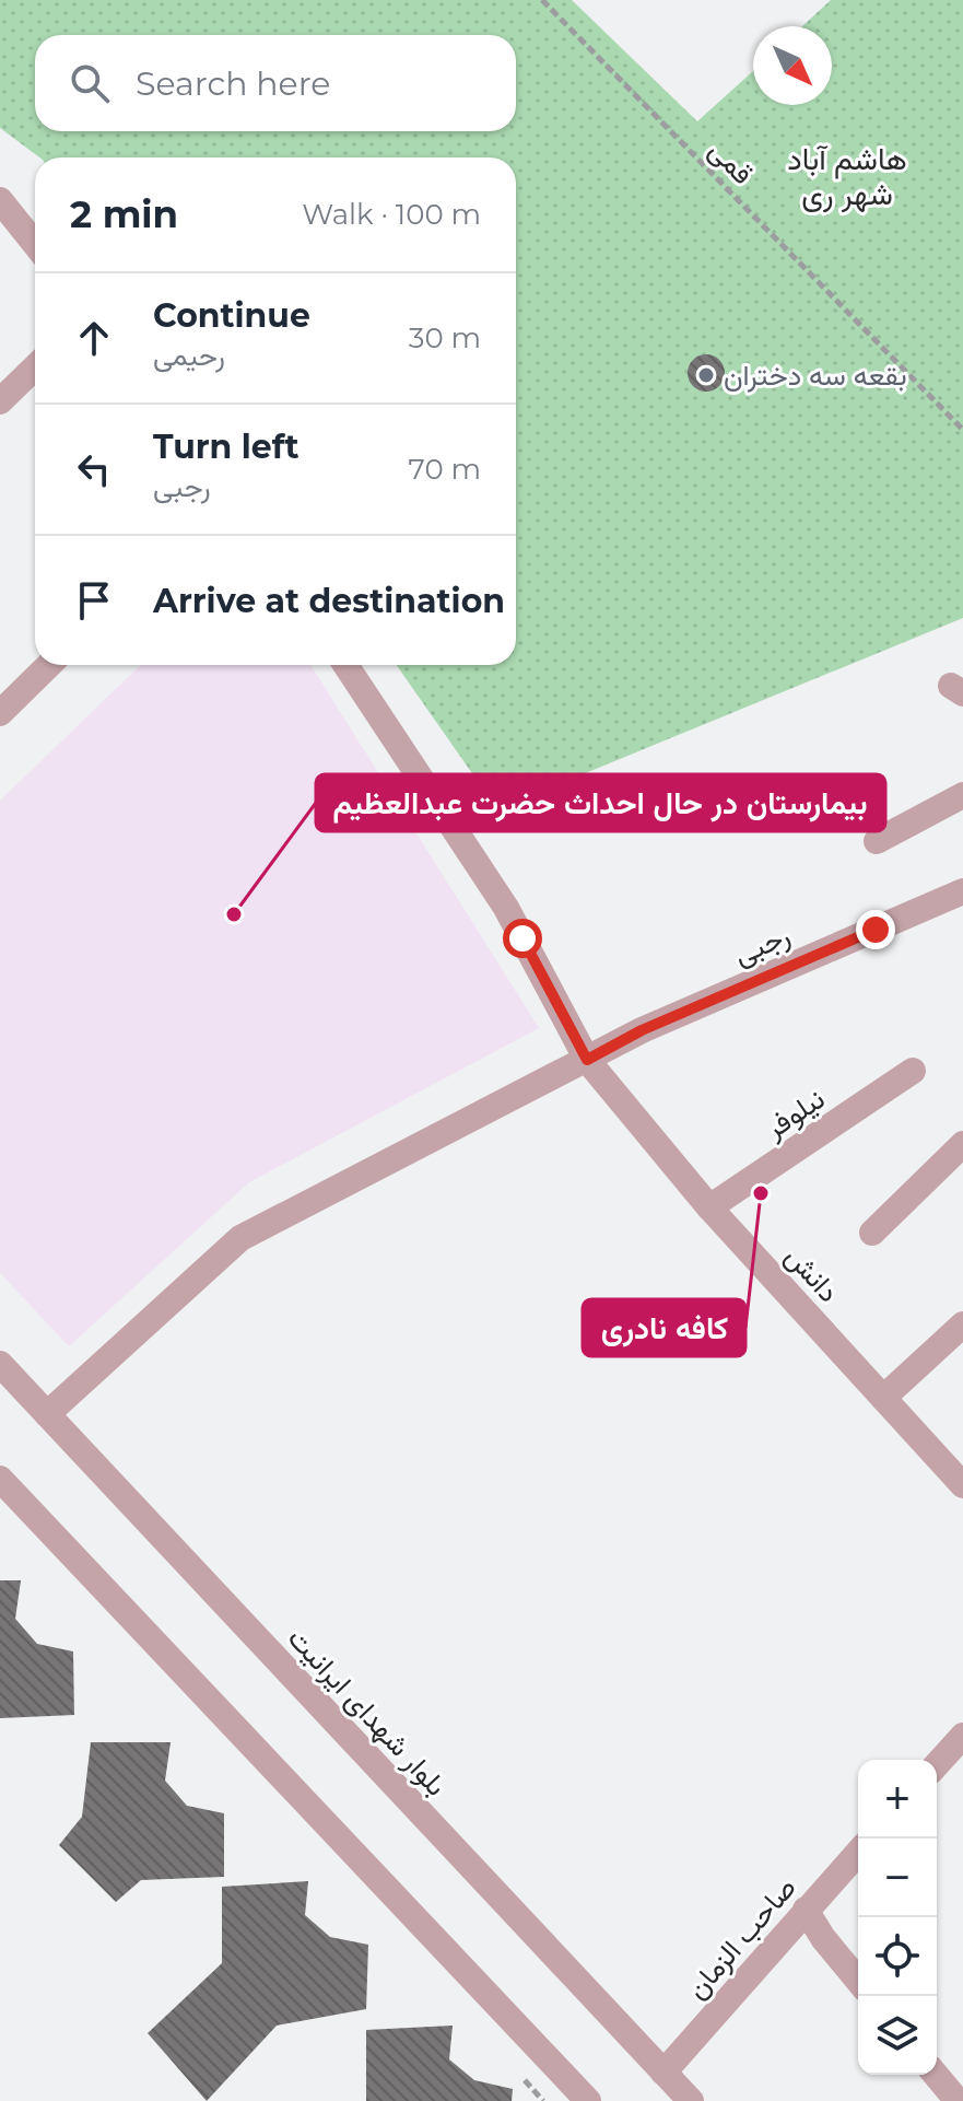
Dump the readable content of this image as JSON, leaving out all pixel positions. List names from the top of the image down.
{
  "streets": {
    "street": [
      "رجبی",
      "نیلوفر",
      "دانش",
      "بلوار شهدای ایرانیت",
      "صاحب الزمان"
    ],
    "path": ["قمی"]
  },
  "crossings": [
    ["رجبی", "دانش"],
    ["رجبی", "بلوار شهدای ایرانیت"],
    ["نیلوفر", "دانش"],
    ["بلوار شهدای ایرانیت", "صاحب الزمان"]
  ],
  "districts": ["هاشم آباد شهر ری"],
  "places": ["بقعه سه دختران", "بیمارستان در حال احداث حضرت عبدالعظیم", "کافه نادری"],
  "north": "bottom right",
  "page": {
    "search": "Search here",
    "heading": ["2 min", "Walk · 100 m"],
    "list": [
      ["Continue", "رحیمی", "30 m"],
      ["Turn left", "رجبی", "70 m"],
      "Arrive at destination"
    ],
    "map_buttons": ["+", "−"]
  }
}
